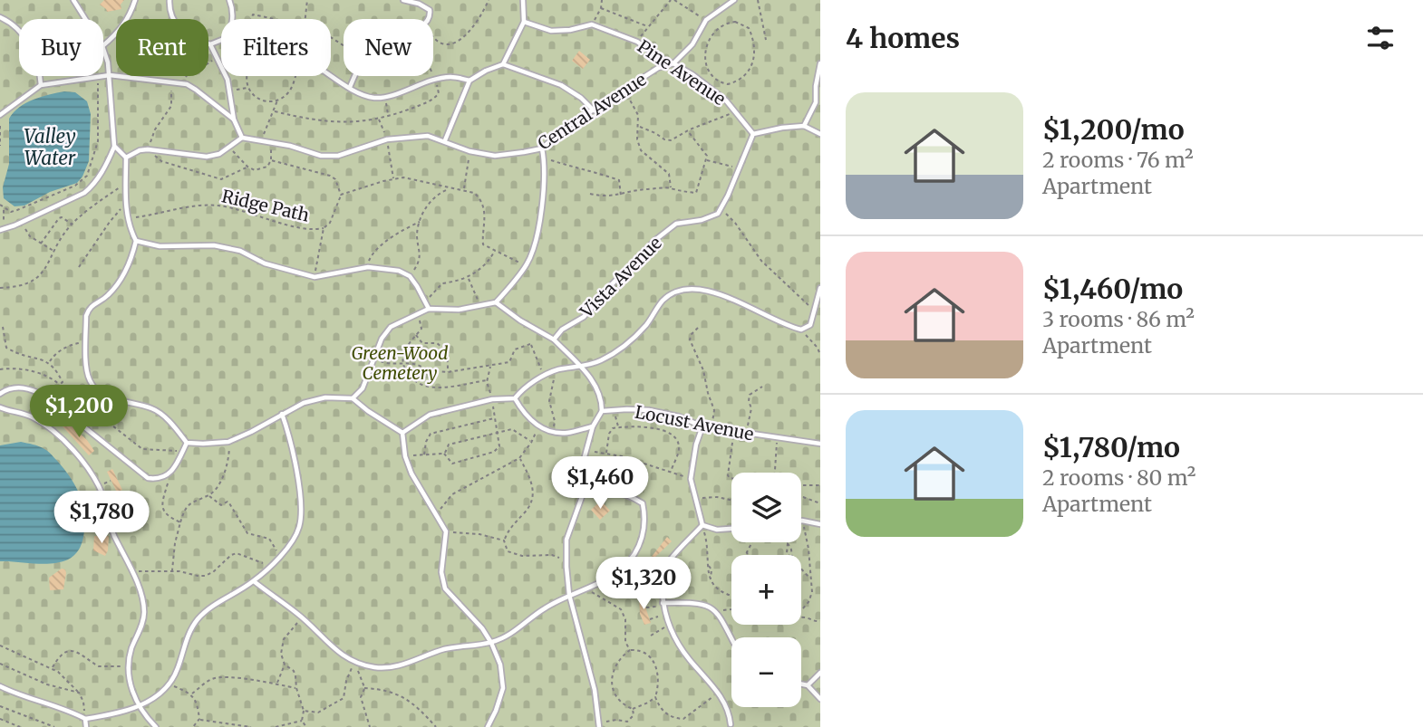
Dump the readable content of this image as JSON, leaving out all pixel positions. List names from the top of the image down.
{
  "streets": {
    "lane": [
      "Pine Avenue",
      "Central Avenue",
      "Vista Avenue",
      "Locust Avenue"
    ],
    "path": ["Ridge Path"]
  },
  "crossings": [
    ["Pine Avenue", "Central Avenue"]
  ],
  "water": ["Valley Water"],
  "parks": ["Green-Wood Cemetery"],
  "page": {
    "heading": "4 homes",
    "chip": [
      "Buy",
      "Rent",
      "Filters",
      "New"
    ],
    "list": [
      {
        "name": "$1,200/mo",
        "note": "2 rooms · 76 m² · Apartment"
      },
      {
        "name": "$1,460/mo",
        "note": "3 rooms · 86 m² · Apartment"
      },
      {
        "name": "$1,780/mo",
        "note": "2 rooms · 80 m² · Apartment"
      }
    ],
    "price": [
      "$1,200",
      "$1,460",
      "$1,780",
      "$1,320"
    ],
    "map_buttons": ["+", "−"]
  }
}
